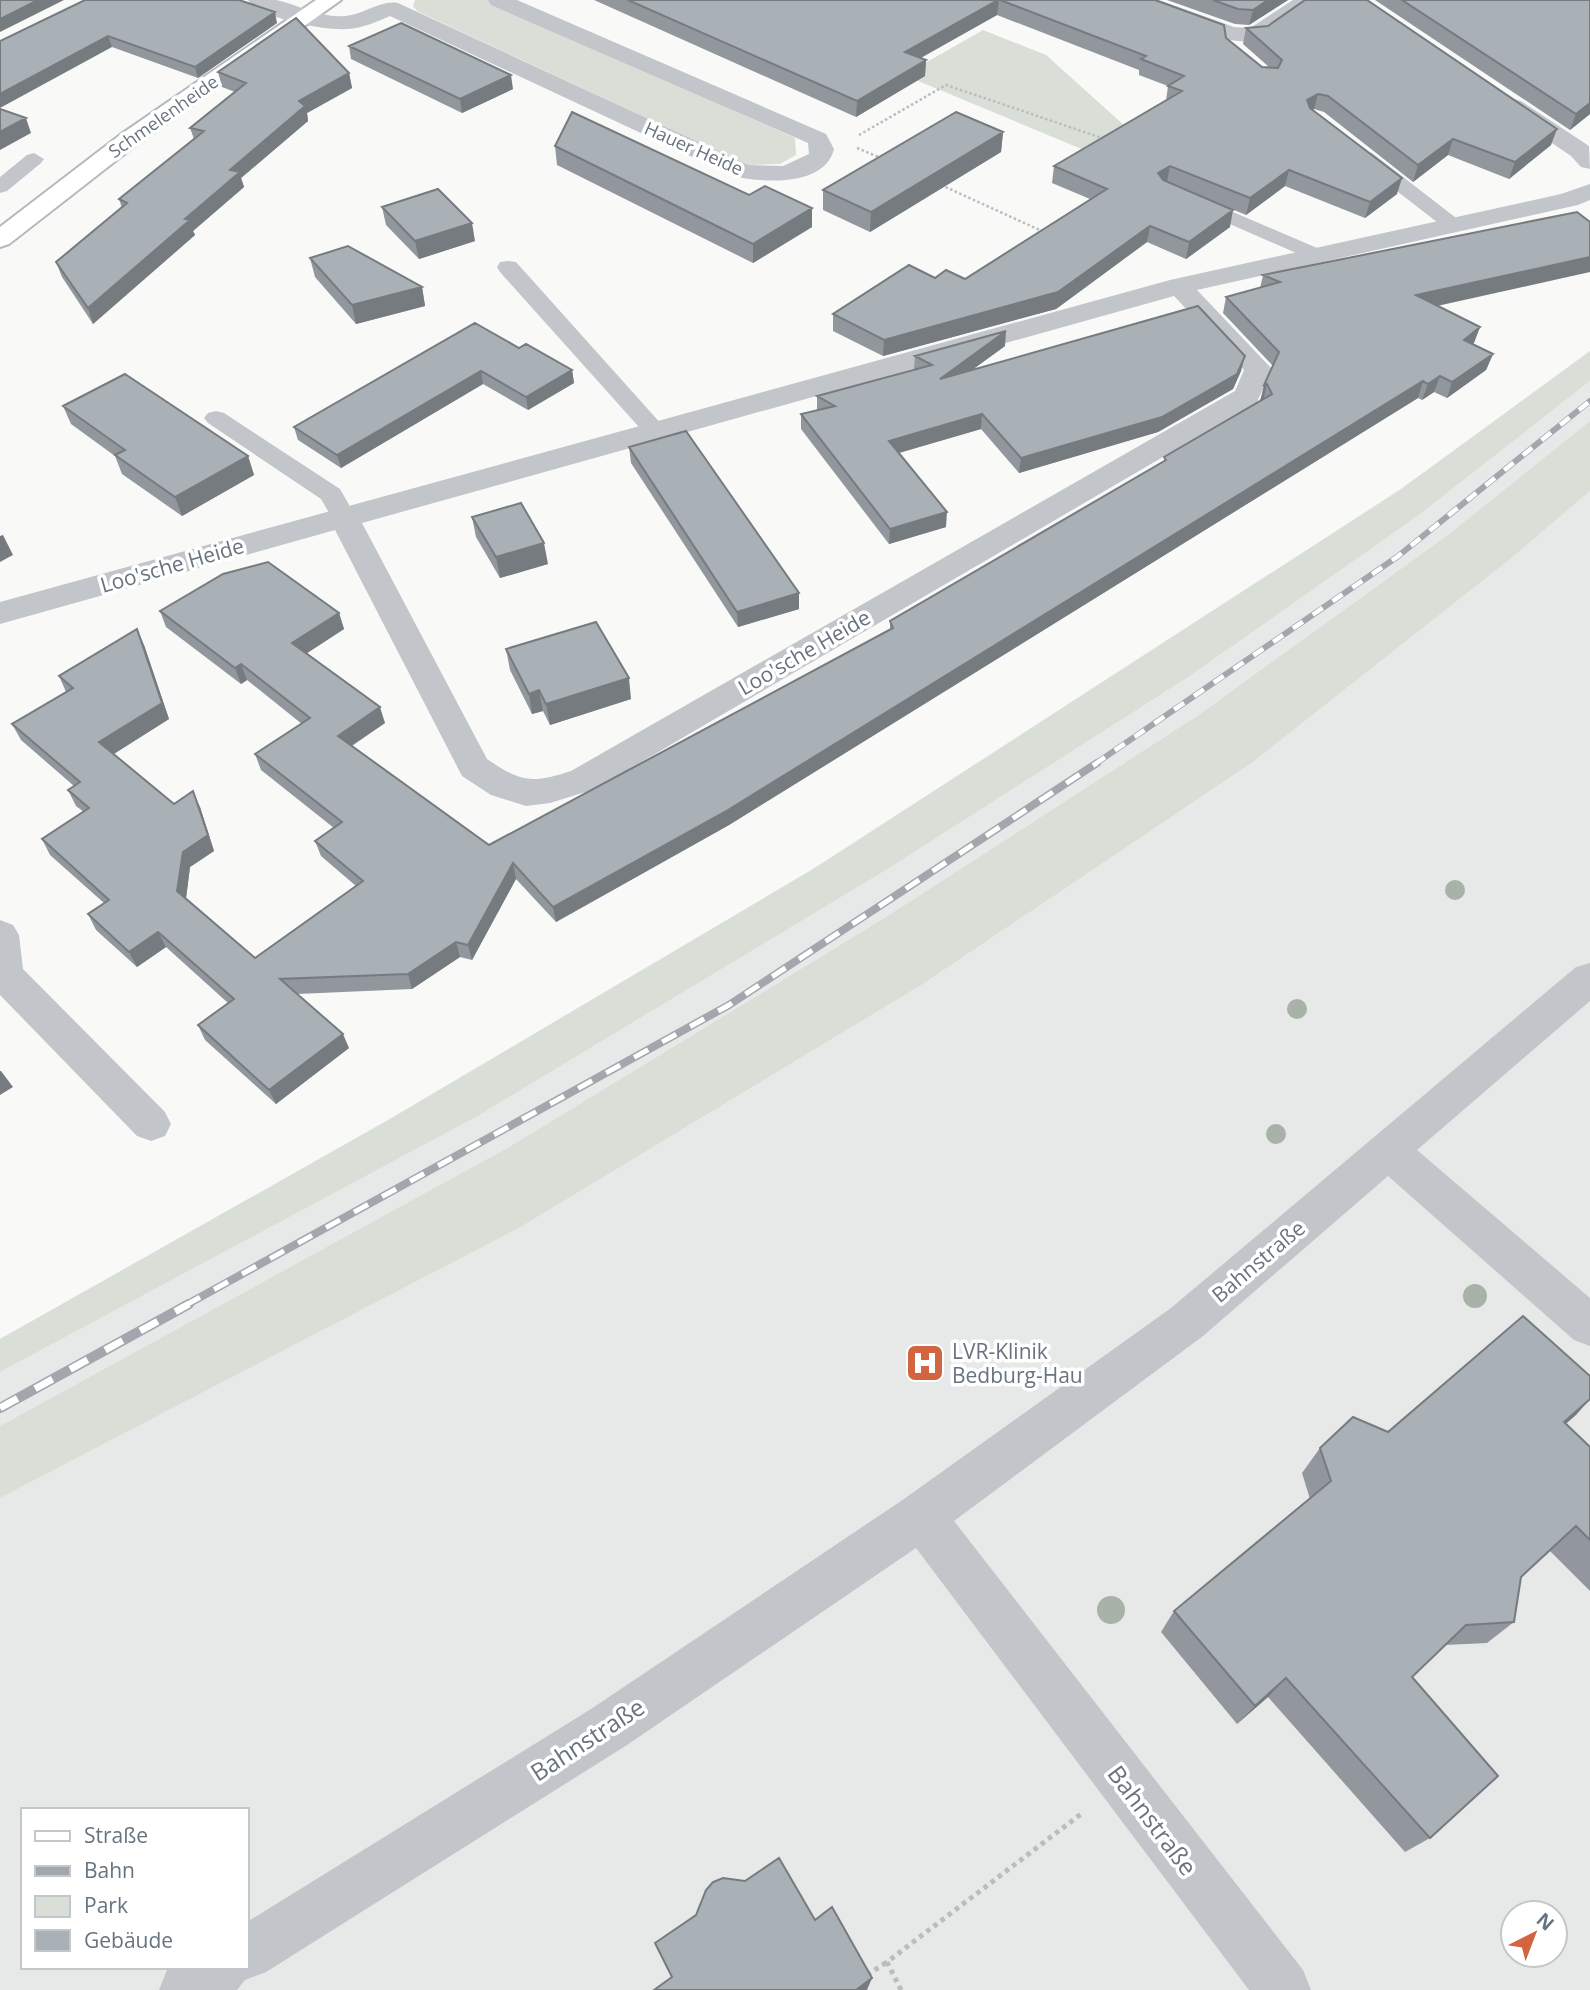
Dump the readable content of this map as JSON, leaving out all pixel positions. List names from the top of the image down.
{
  "streets": {
    "street": [
      "Schmelenheide",
      "Hauer Heide",
      "Loo'sche Heide",
      "Bahnstraße"
    ]
  },
  "crossings": [
    ["Schmelenheide", "Hauer Heide"]
  ],
  "places": {
    "hospital": ["LVR-Klinik Bedburg-Hau"]
  },
  "legend": [
    "Straße",
    "Bahn",
    "Park",
    "Gebäude"
  ],
  "north": "top right"
}
